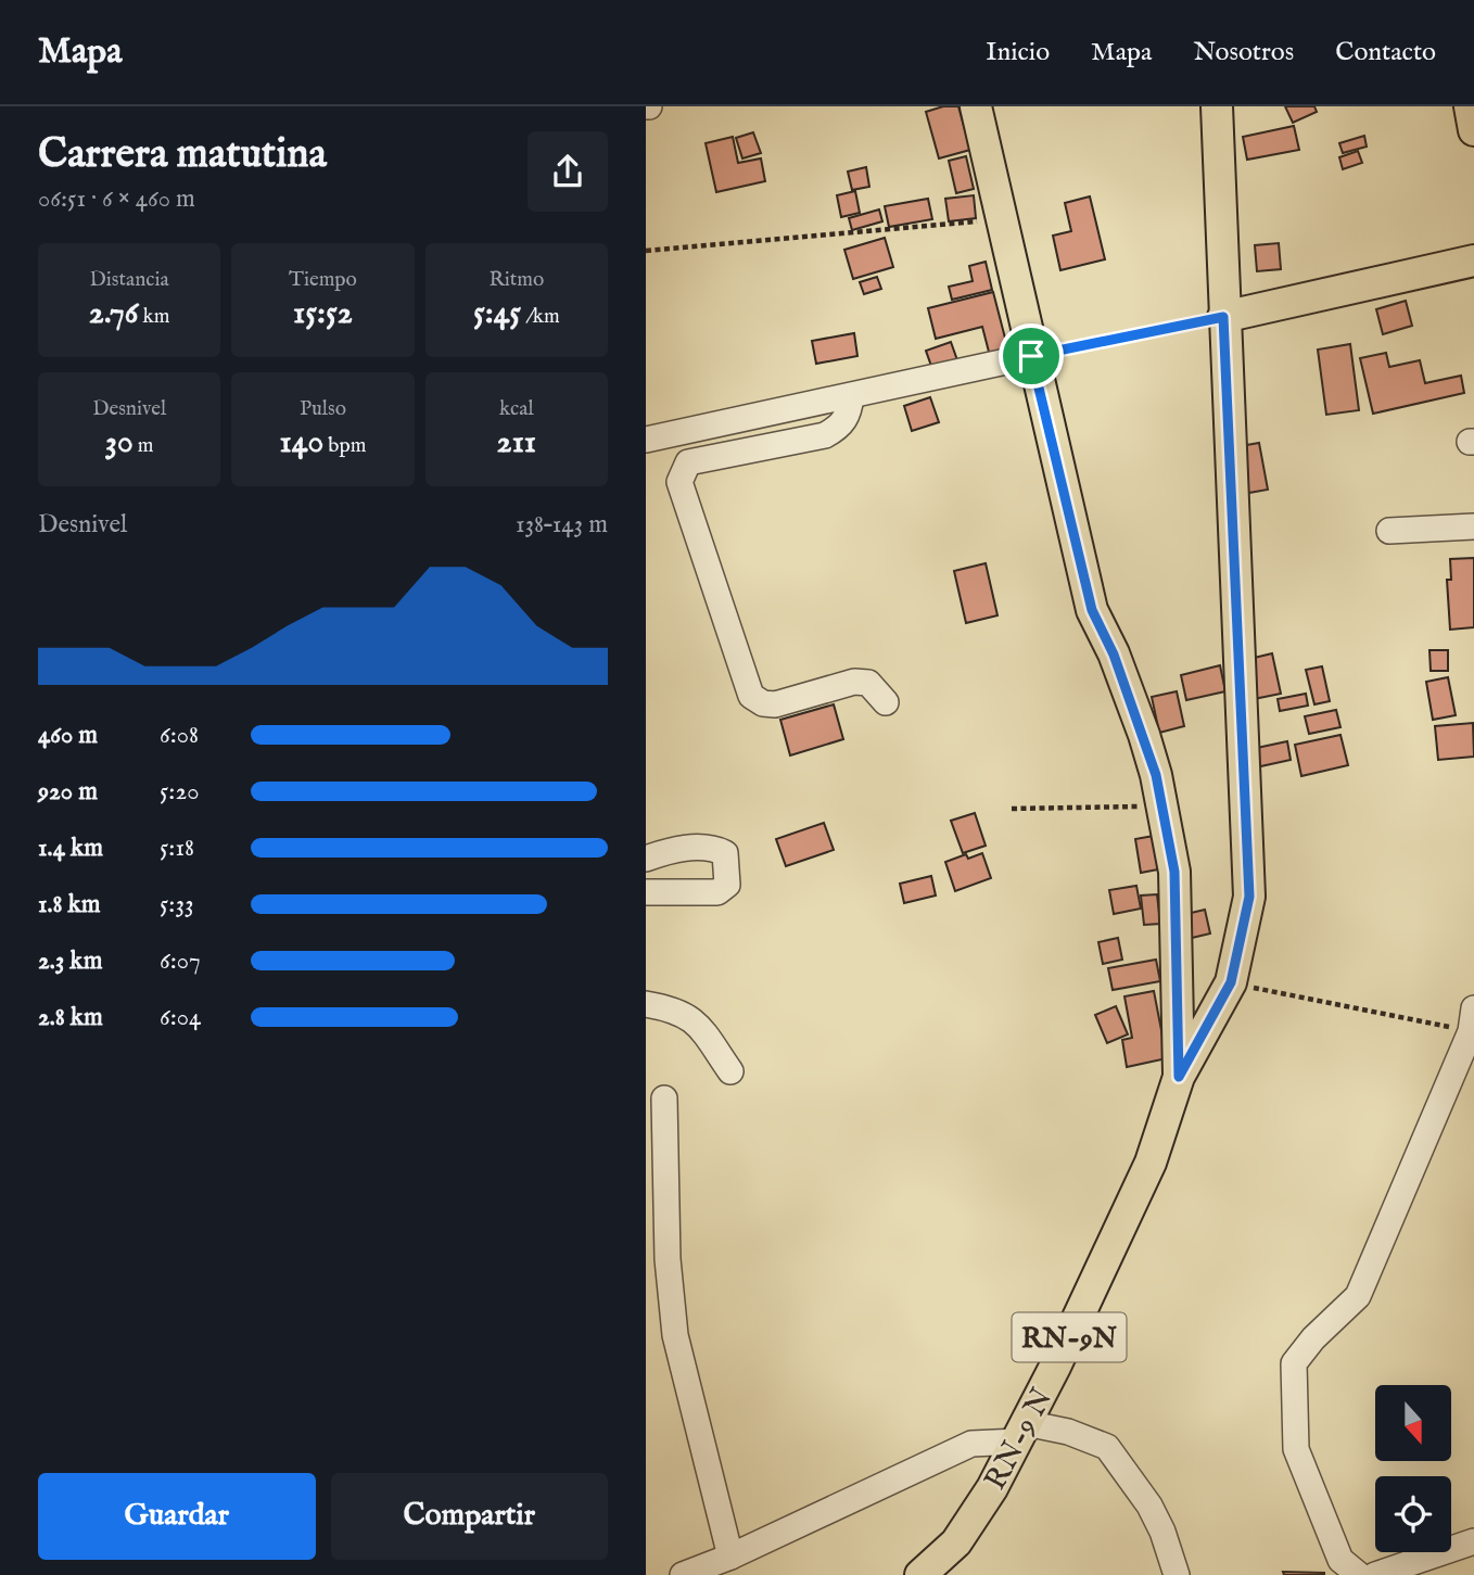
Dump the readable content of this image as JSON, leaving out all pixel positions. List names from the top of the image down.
{
  "streets": {
    "main road": ["RN-9N", "RN-9 N"]
  },
  "crossings": [
    ["RN-9N", "RN-9 N"]
  ],
  "north": "bottom",
  "page": {
    "header": "Mapa",
    "nav": [
      "Inicio",
      "Mapa",
      "Nosotros",
      "Contacto"
    ],
    "heading": ["Carrera matutina", "06:51 · 6 × 460 m"],
    "stats": [
      ["Distancia", "2.76 km"],
      ["Tiempo", "15:52"],
      ["Ritmo", "5:45 /km"],
      ["Desnivel", "30 m"],
      ["Pulso", "140 bpm"],
      ["kcal", "211"]
    ],
    "chart": ["Desnivel", "138–143 m"],
    "list": [
      {
        "name": "460 m",
        "note": "6:08"
      },
      {
        "name": "920 m",
        "note": "5:20"
      },
      {
        "name": "1.4 km",
        "note": "5:18"
      },
      {
        "name": "1.8 km",
        "note": "5:33"
      },
      {
        "name": "2.3 km",
        "note": "6:07"
      },
      {
        "name": "2.8 km",
        "note": "6:04"
      }
    ],
    "buttons": ["Guardar", "Compartir"]
  }
}
